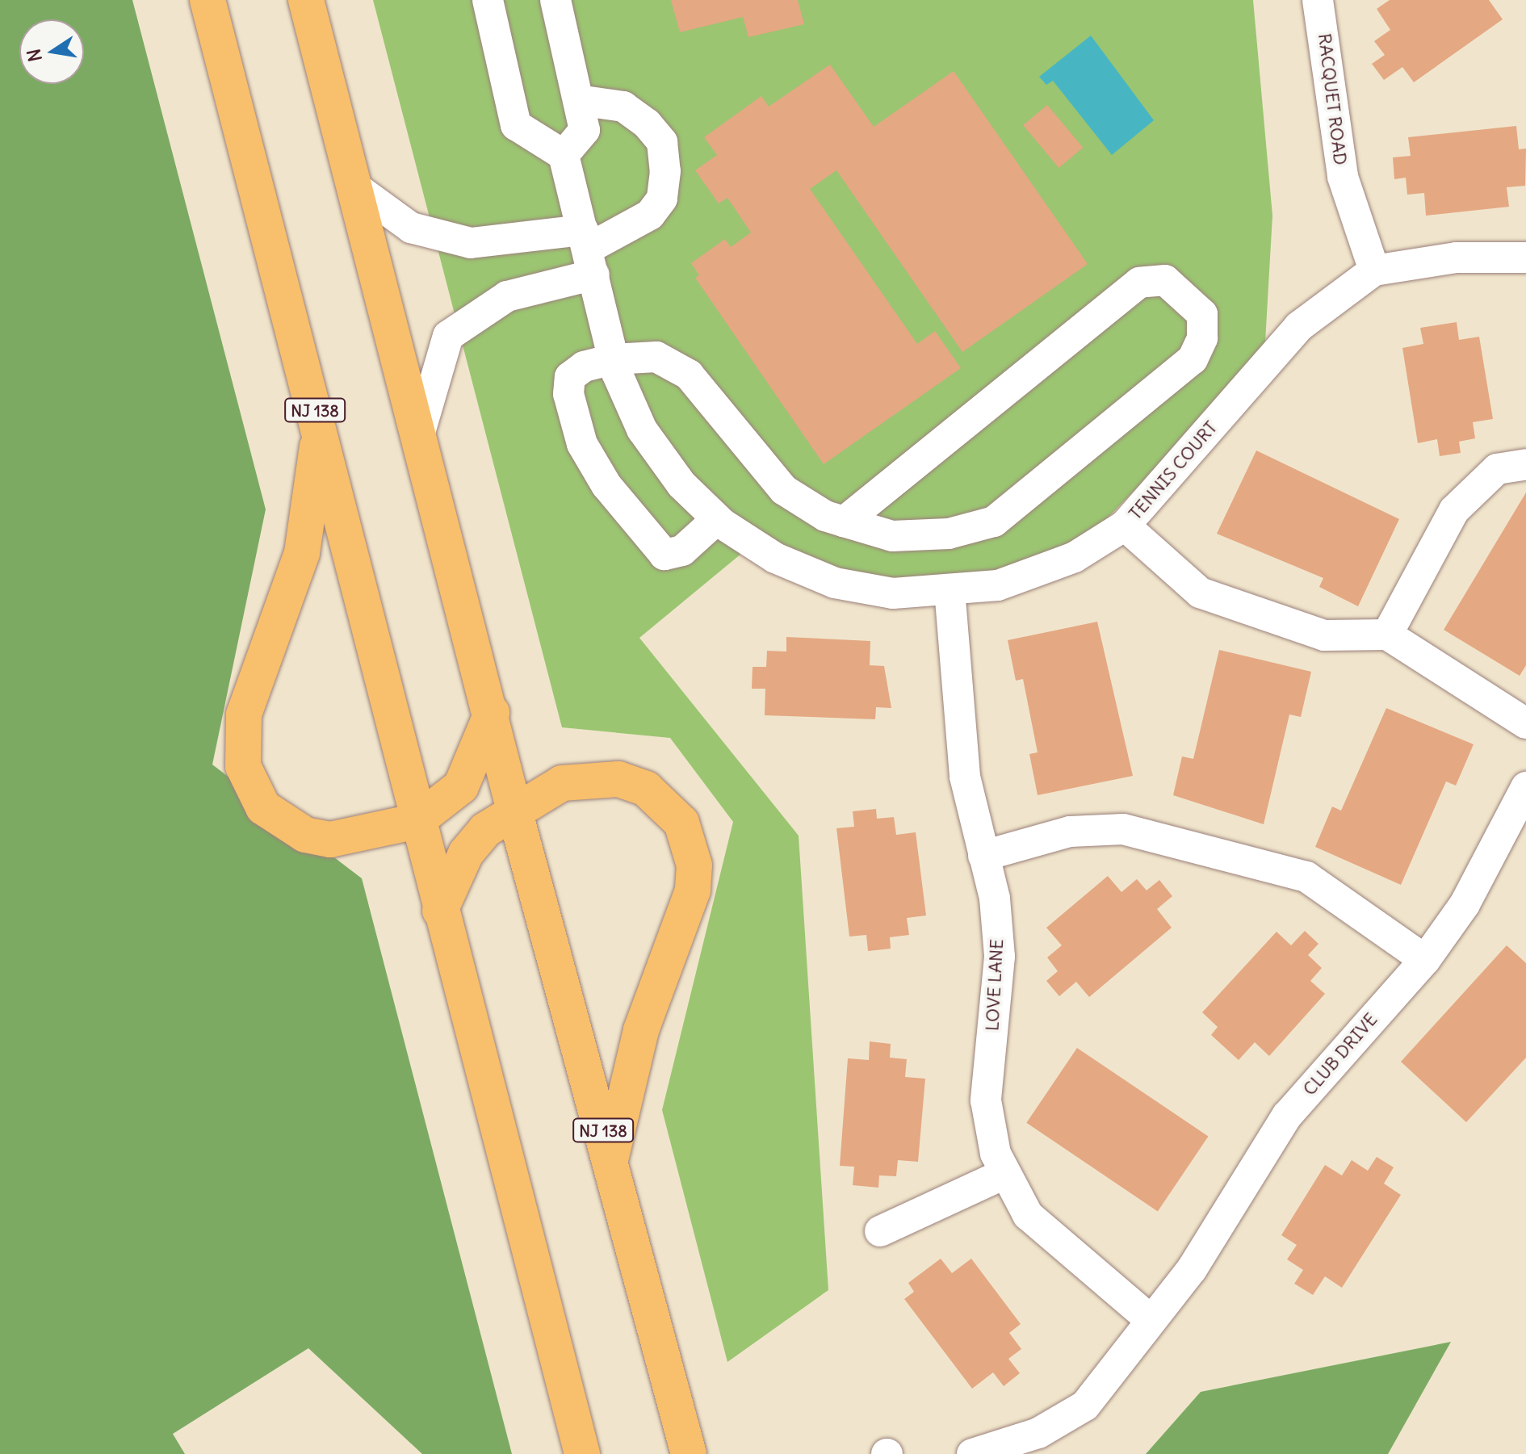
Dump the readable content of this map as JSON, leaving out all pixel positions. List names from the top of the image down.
{
  "streets": {
    "highway": ["NJ 138"],
    "street": [
      "RACQUET ROAD",
      "TENNIS COURT",
      "LOVE LANE",
      "CLUB DRIVE"
    ]
  },
  "crossings": [
    ["RACQUET ROAD", "TENNIS COURT"],
    ["TENNIS COURT", "LOVE LANE"],
    ["LOVE LANE", "CLUB DRIVE"]
  ],
  "north": "left"
}
